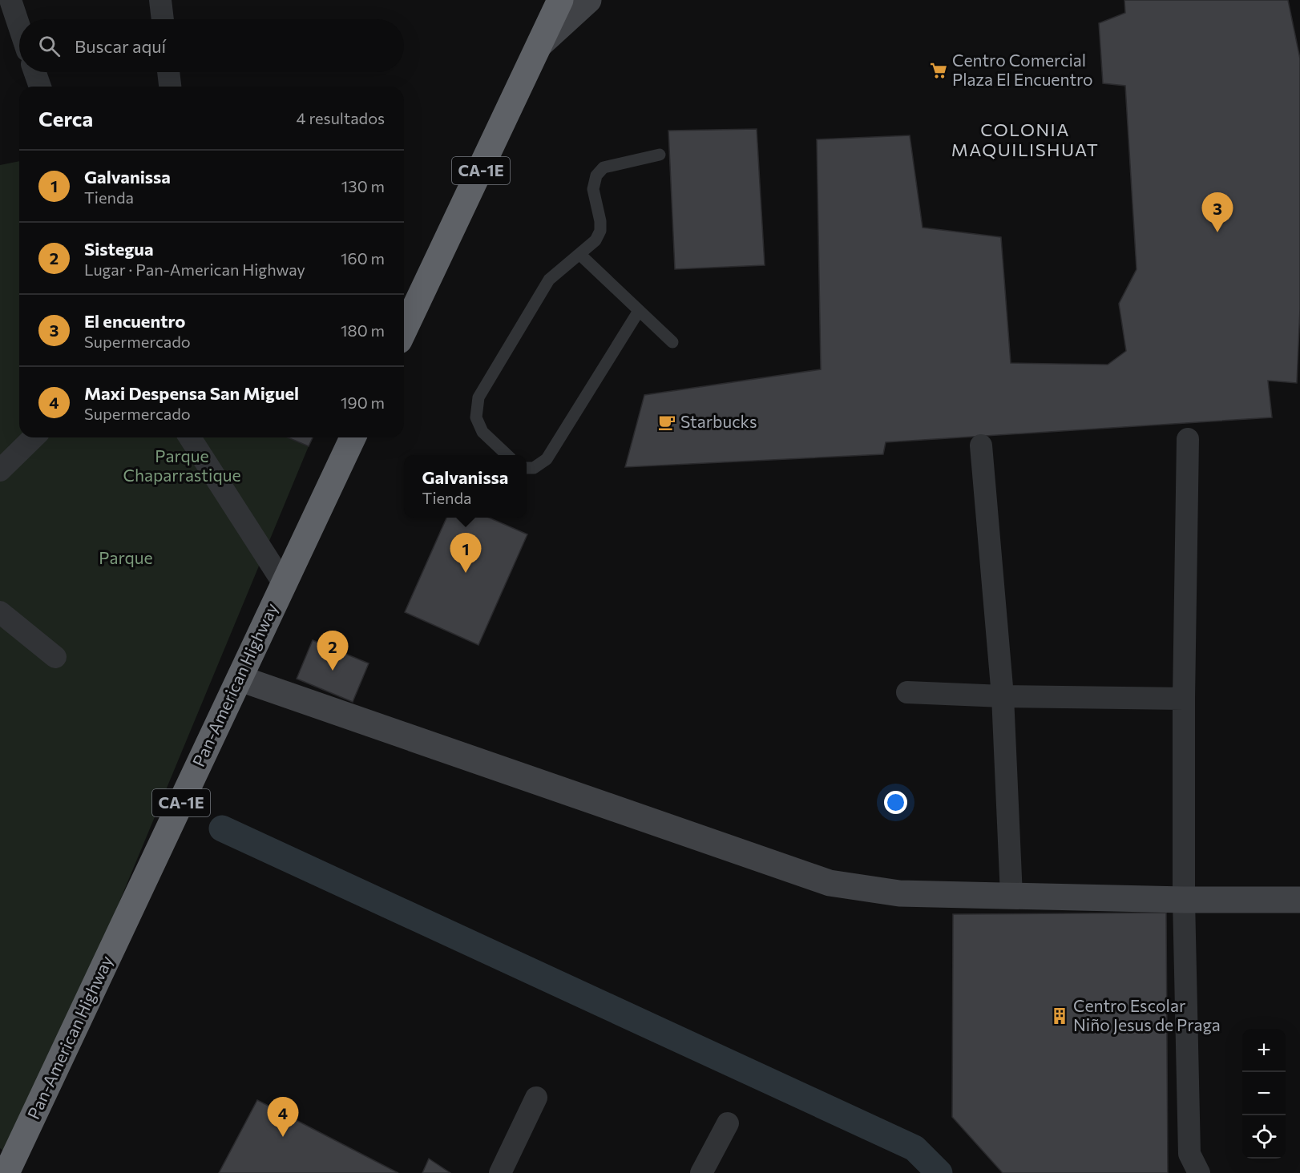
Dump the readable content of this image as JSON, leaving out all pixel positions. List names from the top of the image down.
{
  "streets": {
    "highway": ["CA-1E", "Pan-American Highway"]
  },
  "districts": ["COLONIA MAQUILISHUAT"],
  "parks": ["Parque Chaparrastique", "Parque"],
  "places": {
    "supermarket": ["Centro Comercial Plaza El Encuentro"],
    "cafe": ["Starbucks"],
    "building": ["Centro Escolar Niño Jesus de Praga"]
  },
  "page": {
    "search": "Buscar aquí",
    "heading": ["Cerca", "4 resultados"],
    "list": [
      {
        "mark": "1",
        "name": "Galvanissa",
        "note": "Tienda",
        "value": "130 m"
      },
      {
        "mark": "2",
        "name": "Sistegua",
        "note": "Lugar · Pan-American Highway",
        "value": "160 m"
      },
      {
        "mark": "3",
        "name": "El encuentro",
        "note": "Supermercado",
        "value": "180 m"
      },
      {
        "mark": "4",
        "name": "Maxi Despensa San Miguel",
        "note": "Supermercado",
        "value": "190 m"
      }
    ],
    "pins": [
      "3",
      "1",
      "2",
      "4"
    ],
    "popup": ["Galvanissa", "Tienda"],
    "map_buttons": ["+", "−"]
  }
}
